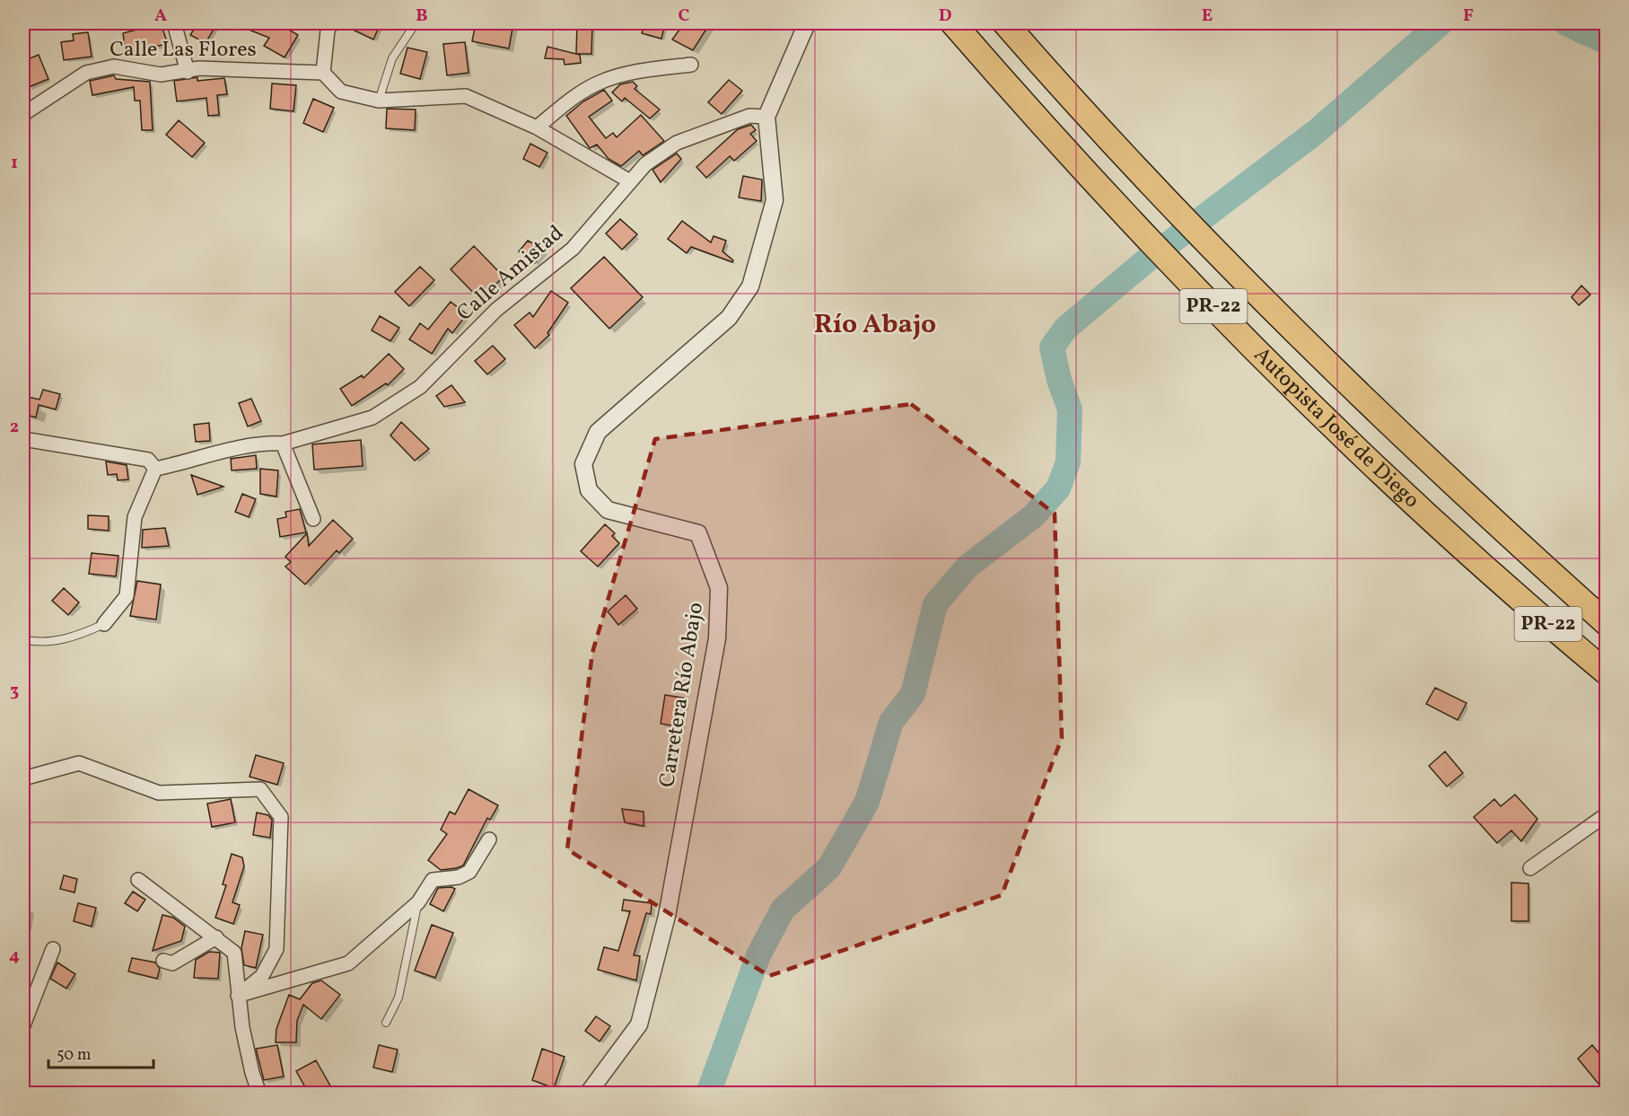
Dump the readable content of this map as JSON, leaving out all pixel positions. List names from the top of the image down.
{
  "streets": {
    "highway": ["PR-22", "Autopista José de Diego"],
    "street": ["Calle Las Flores", "Calle Amistad", "Carretera Río Abajo"]
  },
  "crossings": [
    ["Calle Amistad", "Carretera Río Abajo"]
  ],
  "districts": ["Río Abajo"],
  "scale_bar": "50 m",
  "grid": {
    "columns": [
      "A",
      "B",
      "C",
      "D",
      "E",
      "F"
    ],
    "rows": [
      "1",
      "2",
      "3",
      "4"
    ]
  }
}
